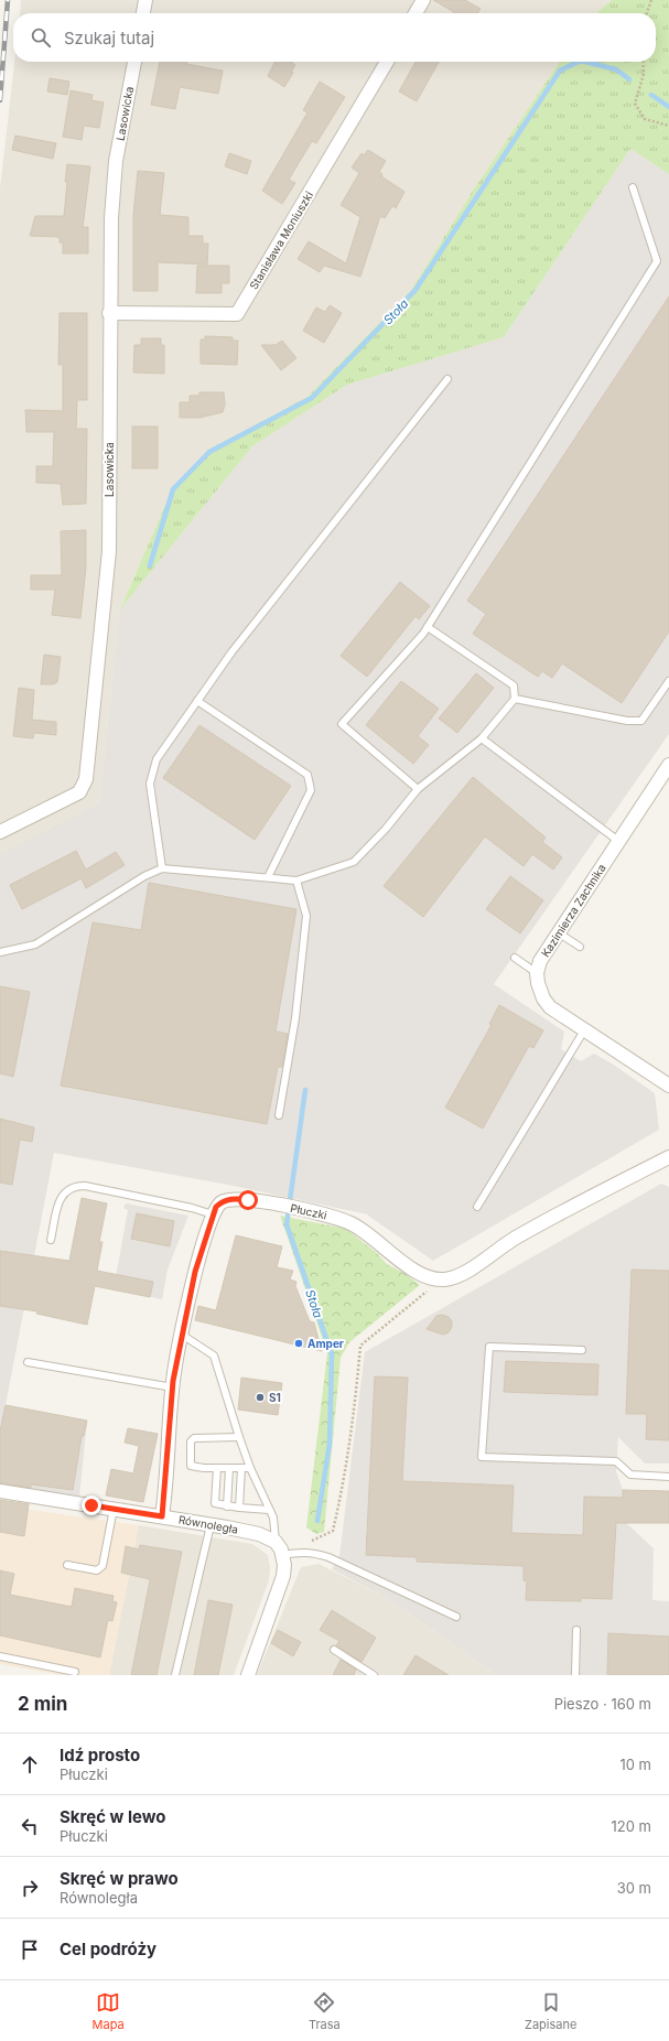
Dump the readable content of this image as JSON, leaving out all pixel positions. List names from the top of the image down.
{
  "streets": {
    "street": [
      "Lasowicka",
      "Stanisława Moniuszki",
      "Kazimierza Zachnika",
      "Płuczki",
      "Równoległa"
    ]
  },
  "crossings": [
    ["Lasowicka", "Stanisława Moniuszki"],
    ["Płuczki", "Równoległa"]
  ],
  "water": ["Stoła"],
  "places": ["Amper", "S1"],
  "page": {
    "search": "Szukaj tutaj",
    "heading": ["2 min", "Pieszo · 160 m"],
    "list": [
      ["Idź prosto", "Płuczki", "10 m"],
      ["Skręć w lewo", "Płuczki", "120 m"],
      ["Skręć w prawo", "Równoległa", "30 m"],
      "Cel podróży"
    ],
    "nav": ["Mapa", "Trasa", "Zapisane"]
  }
}
